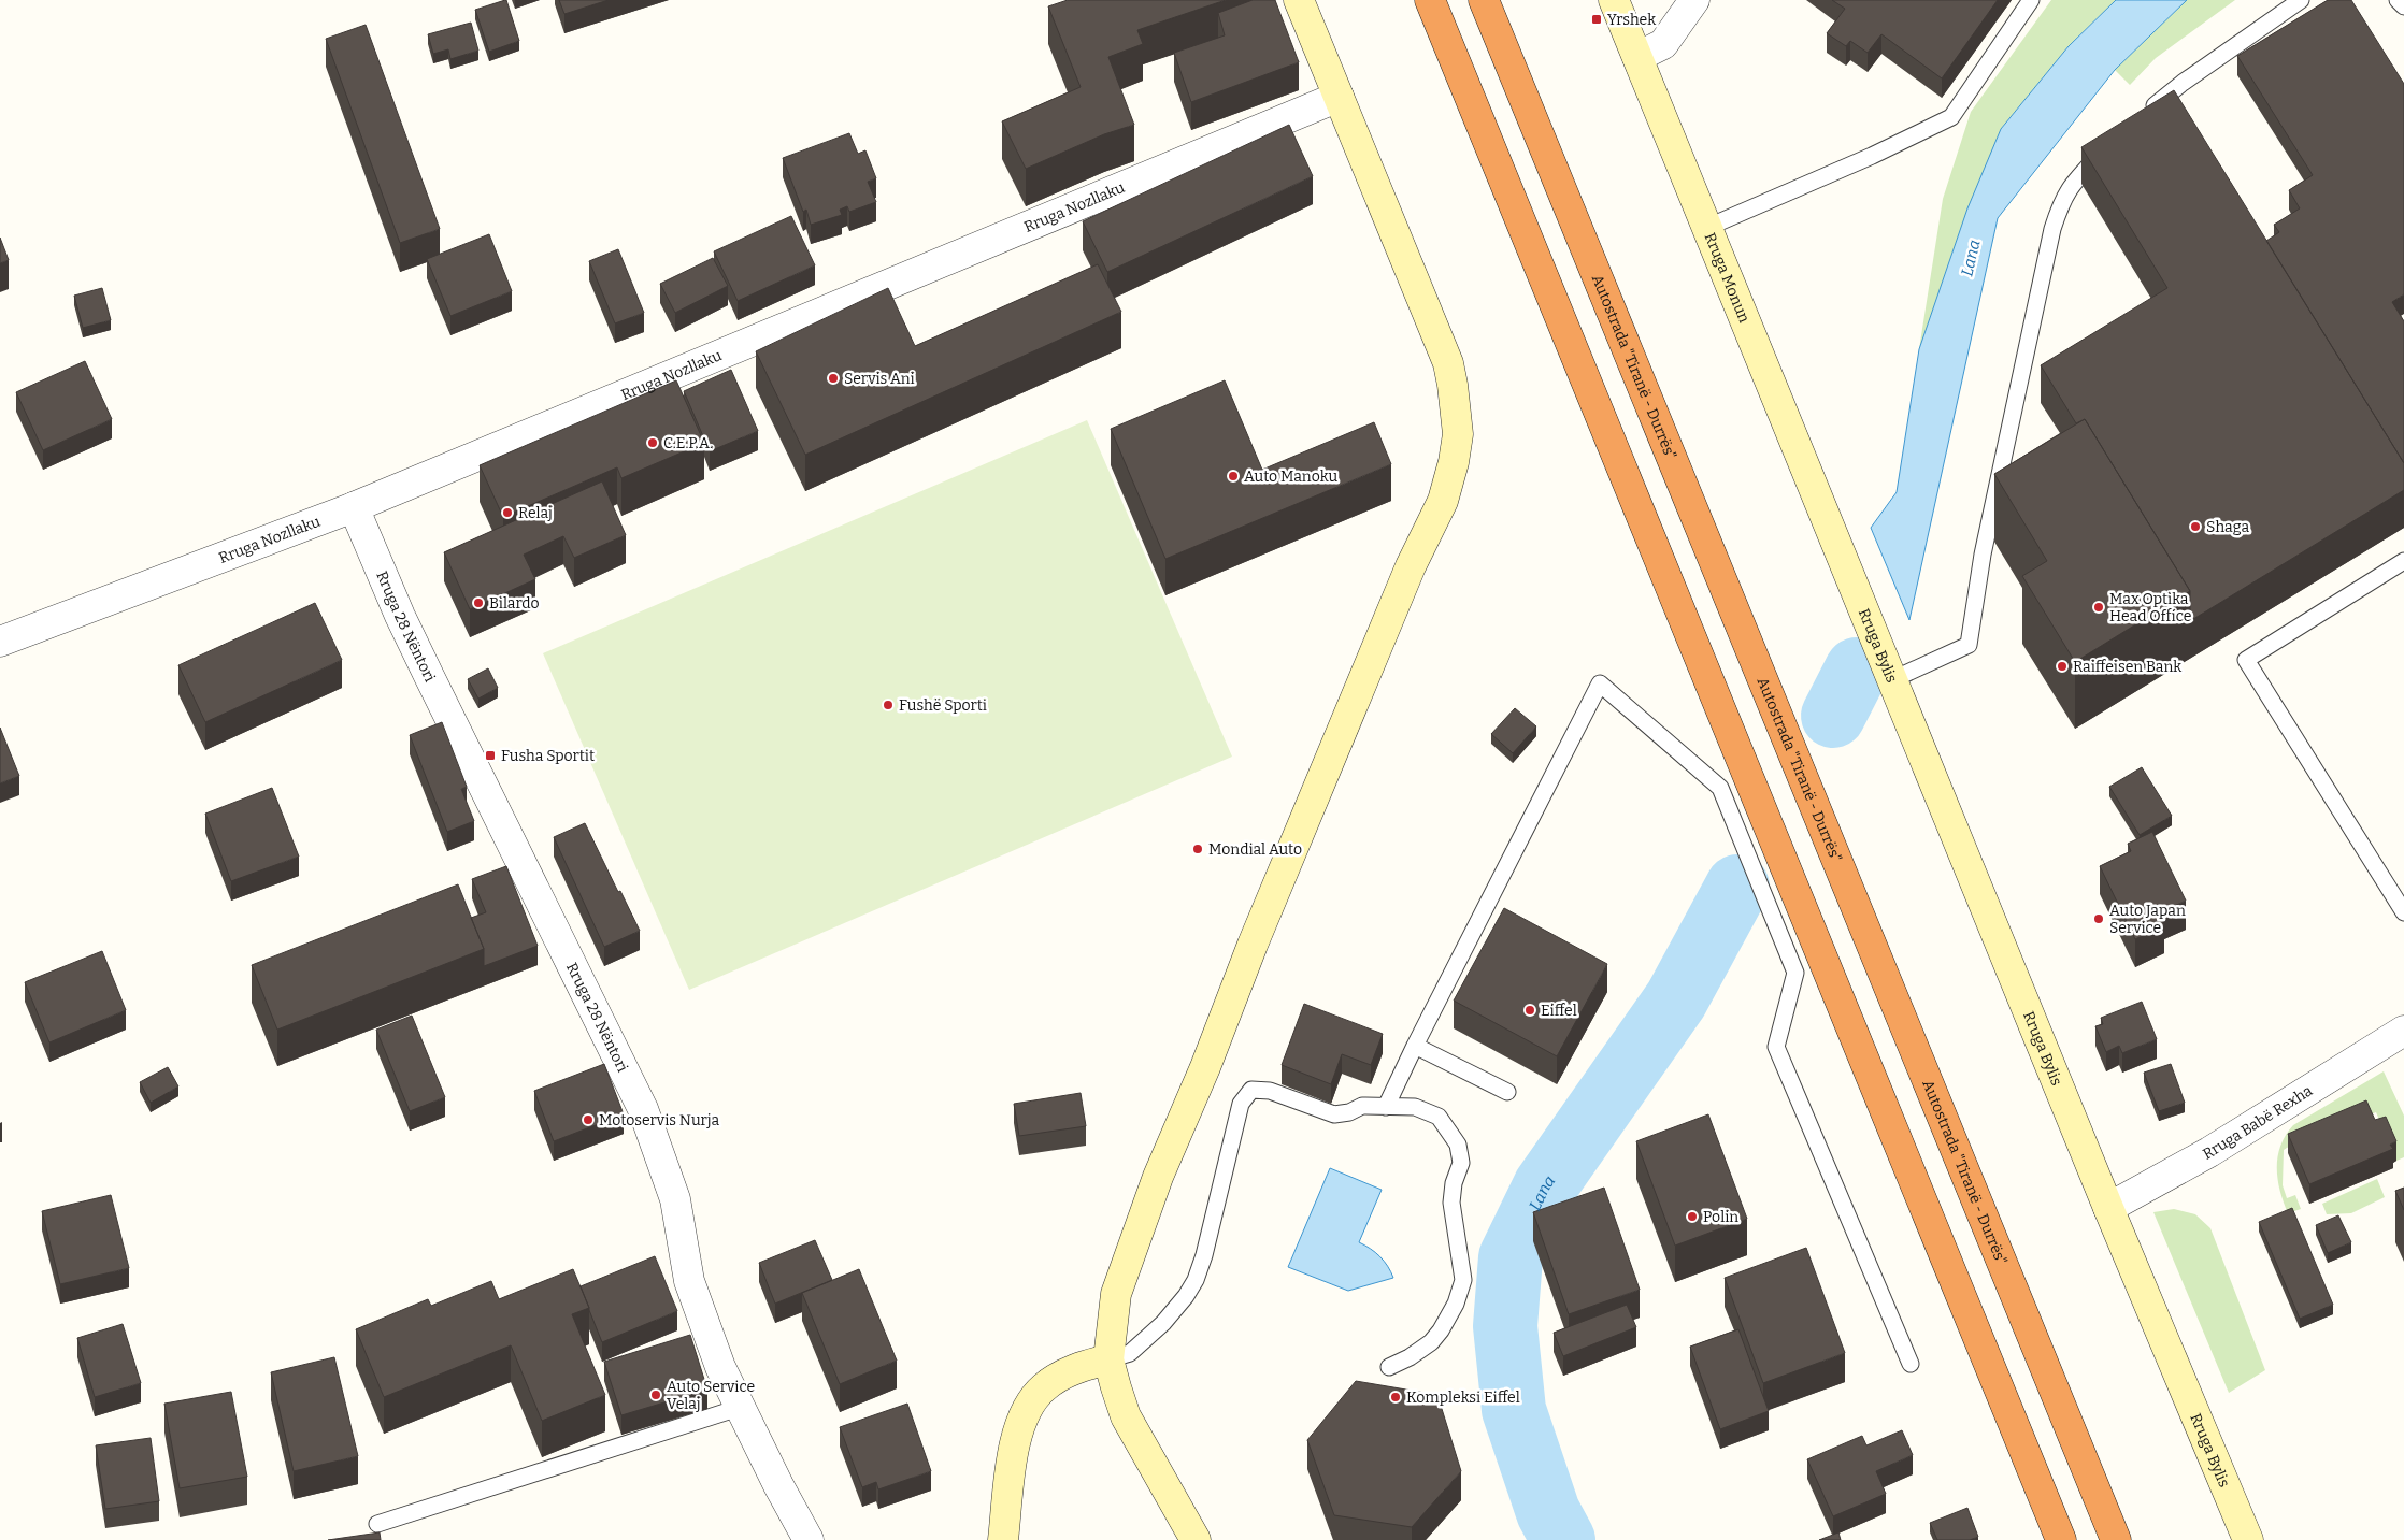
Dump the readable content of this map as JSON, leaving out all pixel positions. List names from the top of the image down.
{
  "streets": {
    "highway": ["Autostrada \"Tiranë - Durrës\""],
    "main road": ["Rruga Monun", "Rruga Bylis"],
    "street": ["Rruga Nozllaku", "Rruga 28 Nëntori", "Rruga Babë Rexha"]
  },
  "crossings": [
    ["Rruga Nozllaku", "Rruga 28 Nëntori"],
    ["Rruga Monun", "Rruga Bylis"],
    ["Rruga Bylis", "Rruga Babë Rexha"]
  ],
  "water": ["Lana"],
  "places": {
    "transit": ["Yrshek", "Fusha Sportit"],
    "other": [
      "Servis Ani",
      "C.E.P.A.",
      "Auto Manoku",
      "Relaj",
      "Shaga",
      "Bilardo",
      "Max Optika Head Office",
      "Raiffeisen Bank",
      "Fushë Sporti",
      "Mondial Auto",
      "Auto Japan Service",
      "Eiffel",
      "Motoservis Nurja",
      "Polin",
      "Auto Service Velaj",
      "Kompleksi Eiffel"
    ]
  }
}
